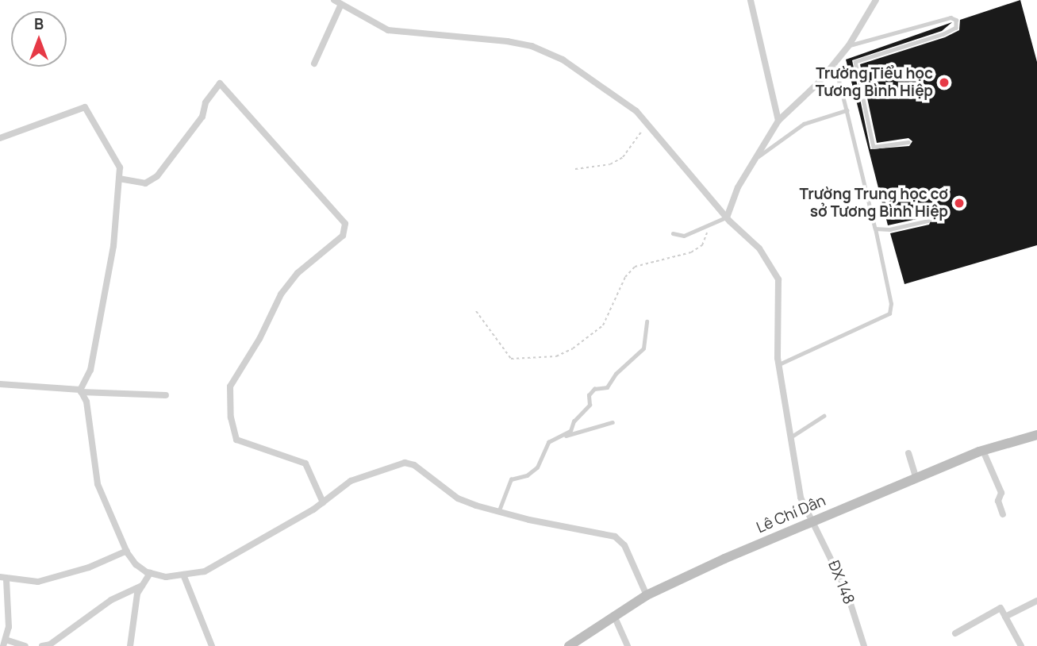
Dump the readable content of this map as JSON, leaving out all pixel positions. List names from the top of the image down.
{
  "streets": {
    "street": ["Lê Chí Dân", "ĐX 148"]
  },
  "crossings": [
    ["Lê Chí Dân", "ĐX 148"]
  ],
  "places": ["Trường Tiểu học Tương Bình Hiệp", "Trường Trung học cơ sở Tương Bình Hiệp"],
  "north": "top"
}
